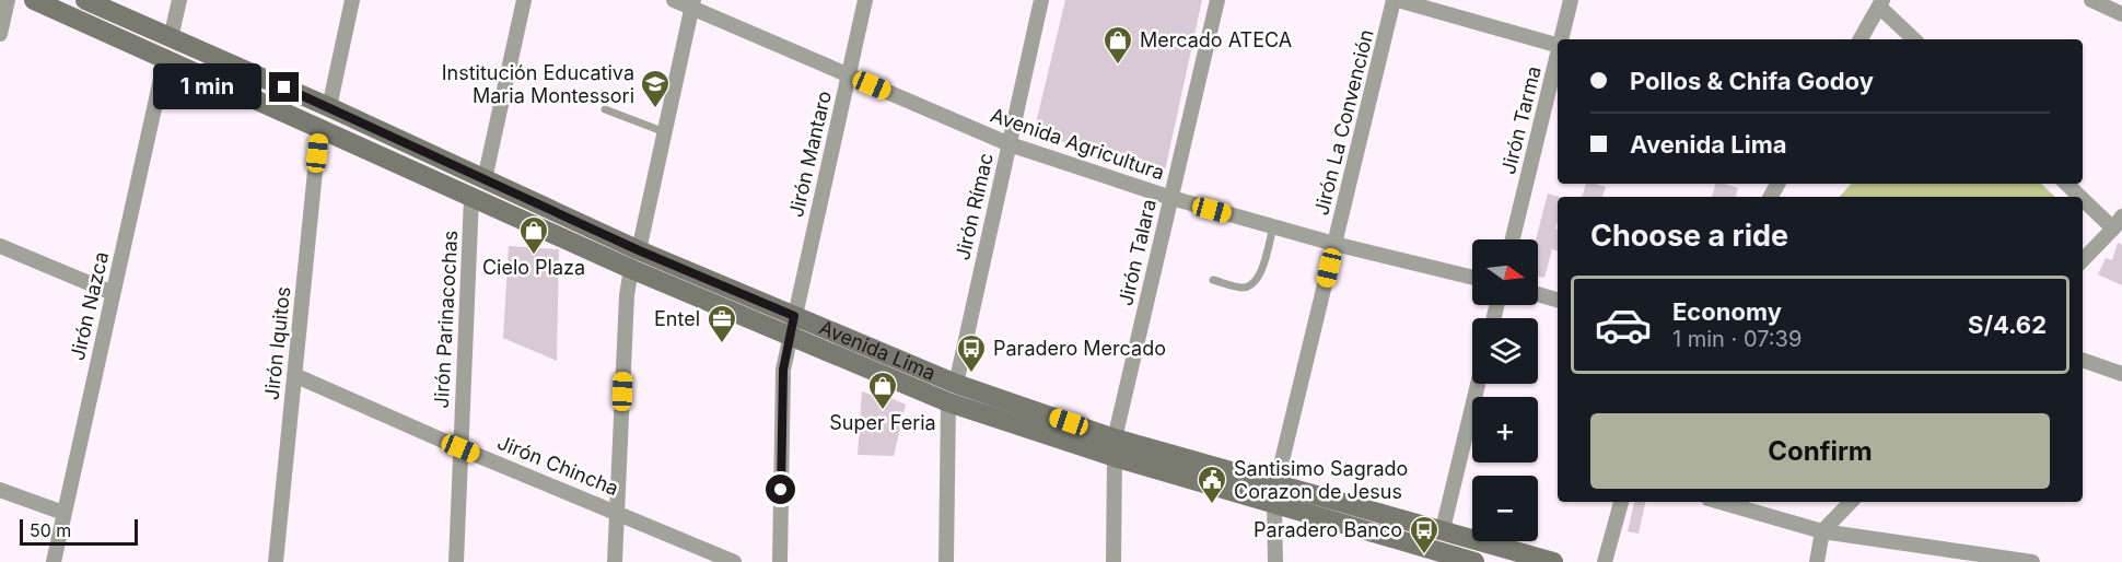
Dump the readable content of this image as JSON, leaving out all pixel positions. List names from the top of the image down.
{
  "streets": {
    "main road": ["Avenida Lima"],
    "street": [
      "Jirón Tarma",
      "Jirón La Convención",
      "Avenida Agricultura",
      "Jirón Mantaro",
      "Jirón Rímac",
      "Jirón Talara",
      "Jirón Nazca",
      "Jirón Parinacochas",
      "Jirón Iquitos",
      "Jirón Chincha"
    ]
  },
  "crossings": [
    ["Jirón La Convención", "Avenida Agricultura"],
    ["Jirón La Convención", "Avenida Lima"],
    ["Avenida Agricultura", "Jirón Mantaro"],
    ["Avenida Agricultura", "Jirón Rímac"],
    ["Avenida Agricultura", "Jirón Talara"],
    ["Jirón Mantaro", "Avenida Lima"],
    ["Jirón Rímac", "Avenida Lima"],
    ["Jirón Talara", "Avenida Lima"],
    ["Jirón Nazca", "Avenida Lima"],
    ["Jirón Parinacochas", "Avenida Lima"],
    ["Jirón Parinacochas", "Jirón Chincha"],
    ["Jirón Iquitos", "Avenida Lima"],
    ["Jirón Iquitos", "Jirón Chincha"]
  ],
  "places": {
    "shop": ["Mercado ATECA", "Cielo Plaza", "Super Feria"],
    "school or university": ["Institución Educativa Maria Montessori"],
    "office": ["Entel"],
    "bus stop": ["Paradero Mercado", "Paradero Banco"],
    "public building": ["Santisimo Sagrado Corazon de Jesus"]
  },
  "scale_bar": "50 m",
  "north": "right",
  "page": {
    "banner": ["Pollos & Chifa Godoy", "Avenida Lima"],
    "bubble": "1 min",
    "heading": "Choose a ride",
    "map_buttons": ["+", "−"],
    "list": [
      {
        "name": "Economy",
        "note": "1 min · 07:39",
        "value": "S/4.62"
      }
    ],
    "buttons": "Confirm",
    "scale": "50 m"
  }
}
